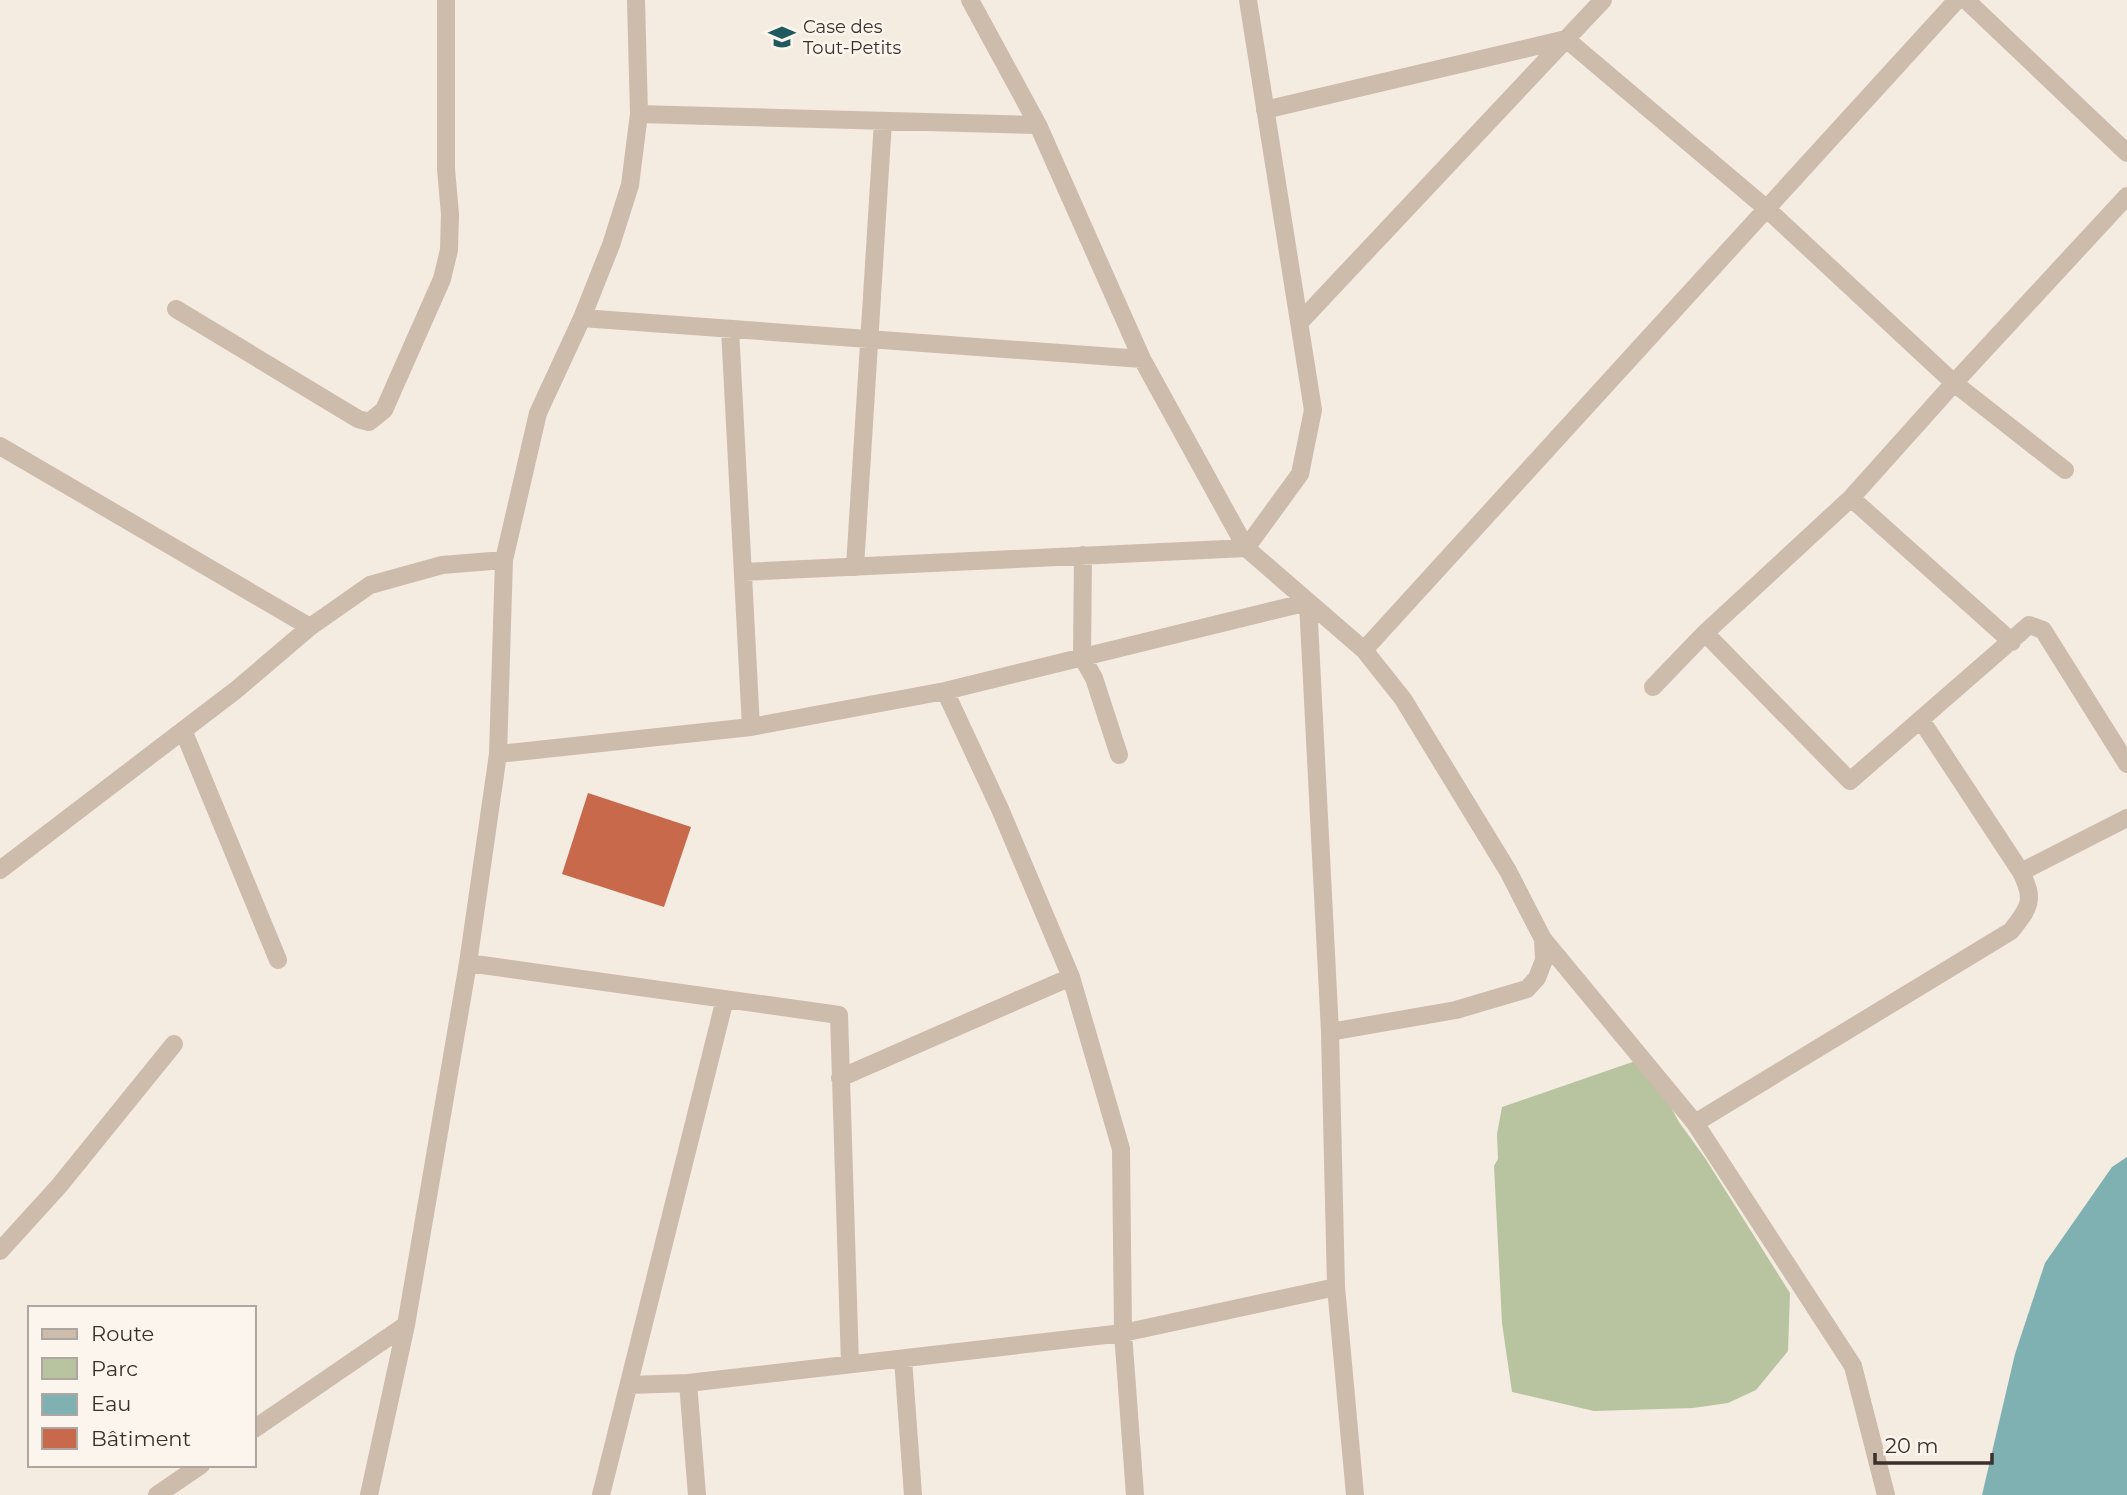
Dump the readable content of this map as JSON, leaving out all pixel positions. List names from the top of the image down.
{
  "places": {
    "school or university": ["Case des Tout-Petits"]
  },
  "legend": [
    "Route",
    "Parc",
    "Eau",
    "Bâtiment"
  ],
  "scale_bar": "20 m"
}
